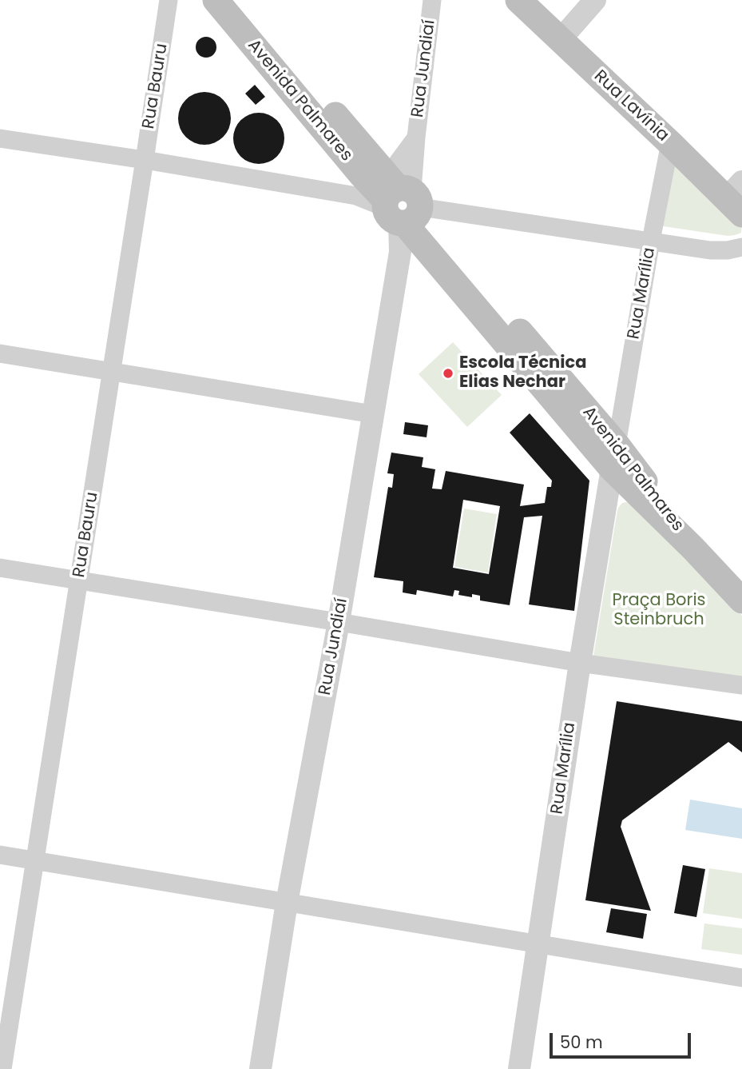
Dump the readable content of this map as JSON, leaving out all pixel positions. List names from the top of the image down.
{
  "streets": {
    "main road": ["Avenida Palmares", "Rua Lavínia"],
    "street": ["Rua Jundiaí", "Rua Bauru", "Rua Marília"]
  },
  "crossings": [
    ["Rua Jundiaí", "Avenida Palmares"],
    ["Avenida Palmares", "Rua Marília"],
    ["Rua Lavínia", "Rua Marília"]
  ],
  "parks": ["Praça Boris Steinbruch"],
  "places": ["Escola Técnica Elias Nechar"],
  "scale_bar": "50 m"
}
